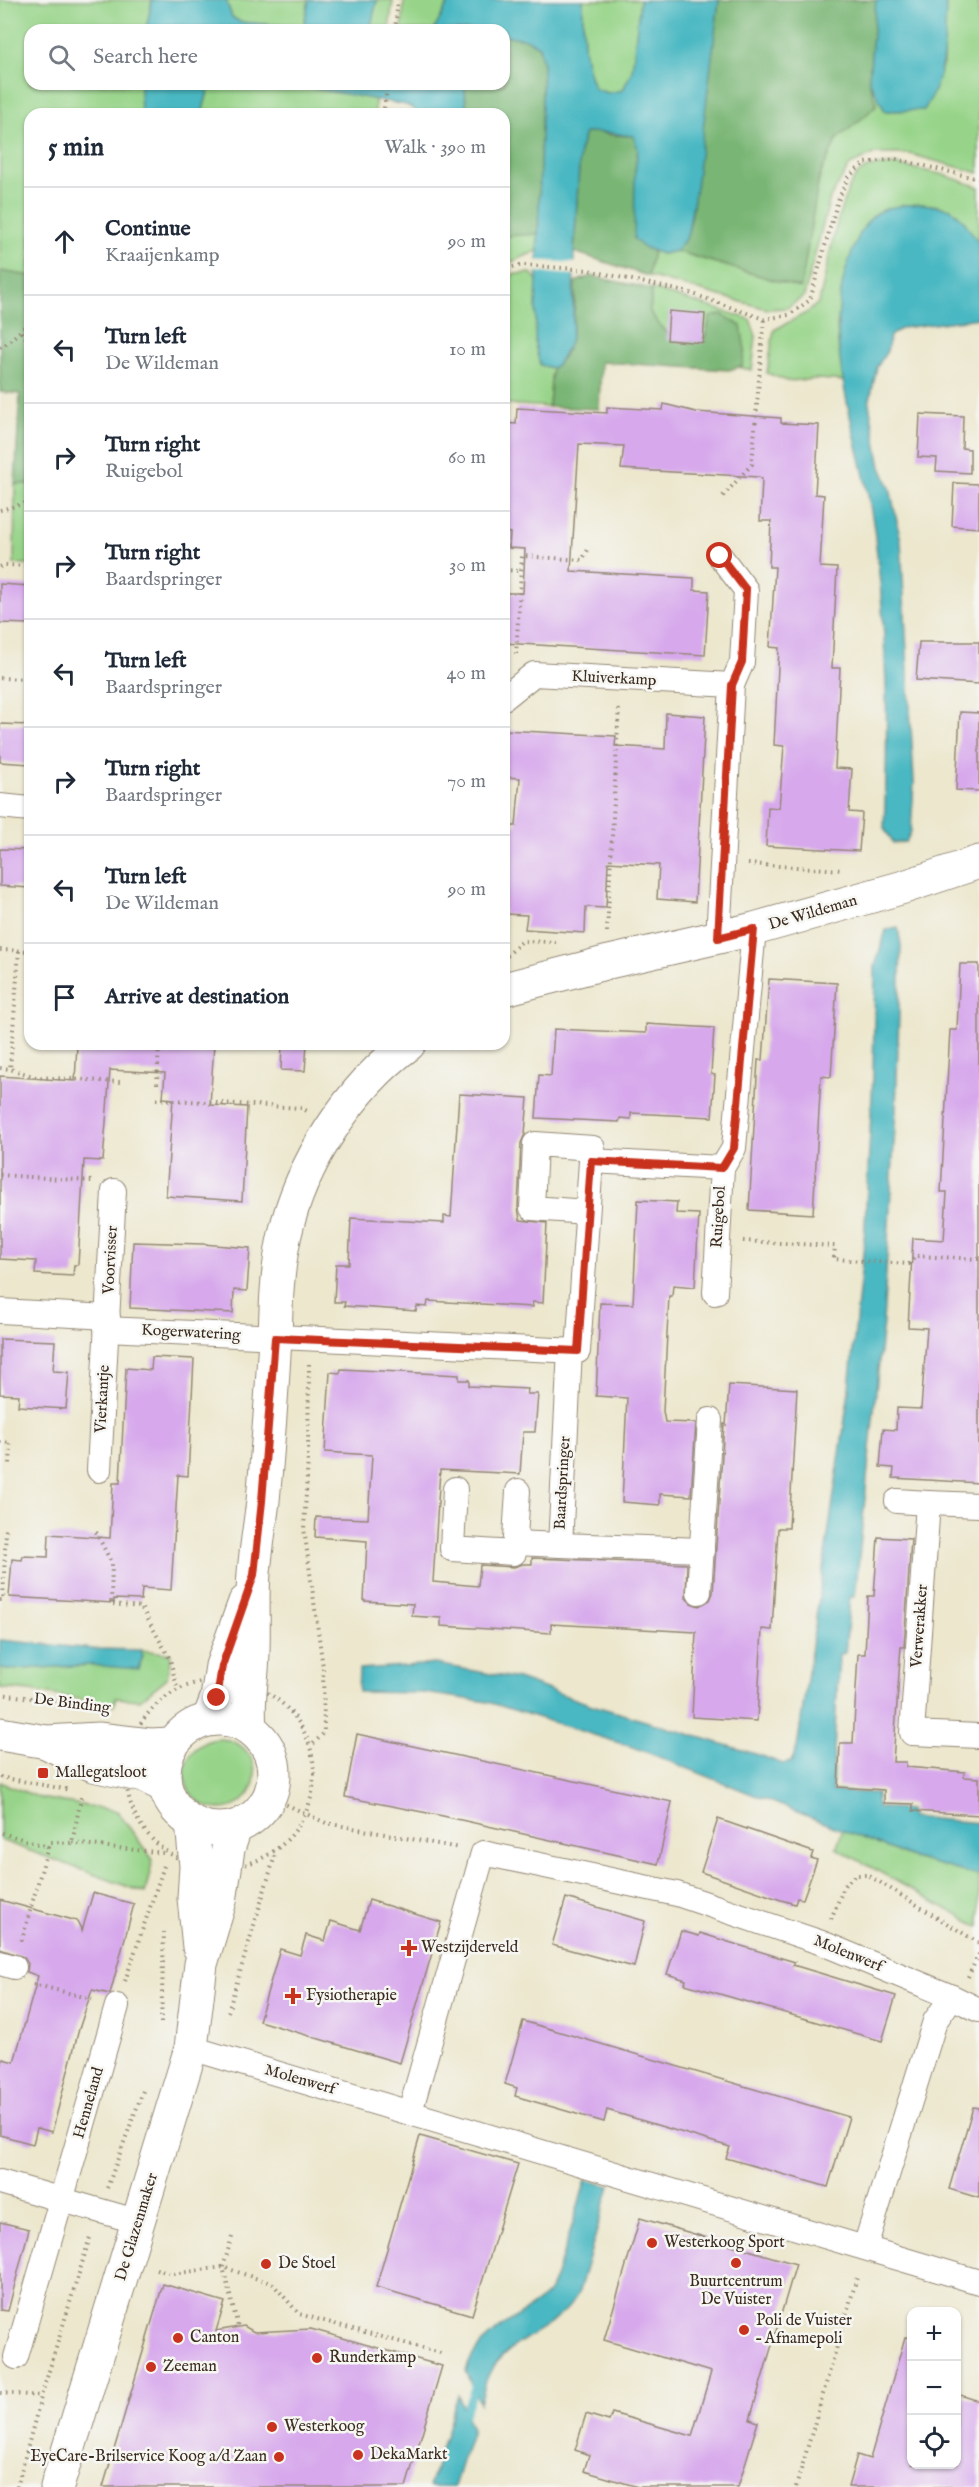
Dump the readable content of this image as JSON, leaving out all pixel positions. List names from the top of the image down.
{
  "streets": {
    "street": [
      "Kluiverkamp",
      "De Wildeman",
      "Ruigebol",
      "Voorvisser",
      "Kogerwatering",
      "Vierkantje",
      "Baardspringer",
      "Verwerakker",
      "Molenwerf",
      "Henneland",
      "De Glazenmaker"
    ],
    "path": ["De Binding"]
  },
  "crossings": [
    ["De Wildeman", "Ruigebol"],
    ["Voorvisser", "Kogerwatering"],
    ["Voorvisser", "Vierkantje"],
    ["Kogerwatering", "Vierkantje"],
    ["Molenwerf", "De Glazenmaker"]
  ],
  "places": {
    "transit": ["Mallegatsloot"],
    "health": ["Westzijderveld", "Fysiotherapie"],
    "other": [
      "Westerkoog Sport",
      "Buurtcentrum De Vuister",
      "De Stoel",
      "Poli de Vuister – Afnamepoli",
      "Canton",
      "Runderkamp",
      "Zeeman",
      "Westerkoog",
      "DekaMarkt",
      "EyeCare-Brilservice Koog a/d Zaan"
    ]
  },
  "page": {
    "search": "Search here",
    "heading": ["5 min", "Walk · 390 m"],
    "list": [
      ["Continue", "Kraaijenkamp", "90 m"],
      ["Turn left", "De Wildeman", "10 m"],
      ["Turn right", "Ruigebol", "60 m"],
      ["Turn right", "Baardspringer", "30 m"],
      ["Turn left", "Baardspringer", "40 m"],
      ["Turn right", "Baardspringer", "70 m"],
      ["Turn left", "De Wildeman", "90 m"],
      "Arrive at destination"
    ],
    "map_buttons": ["+", "−"]
  }
}
